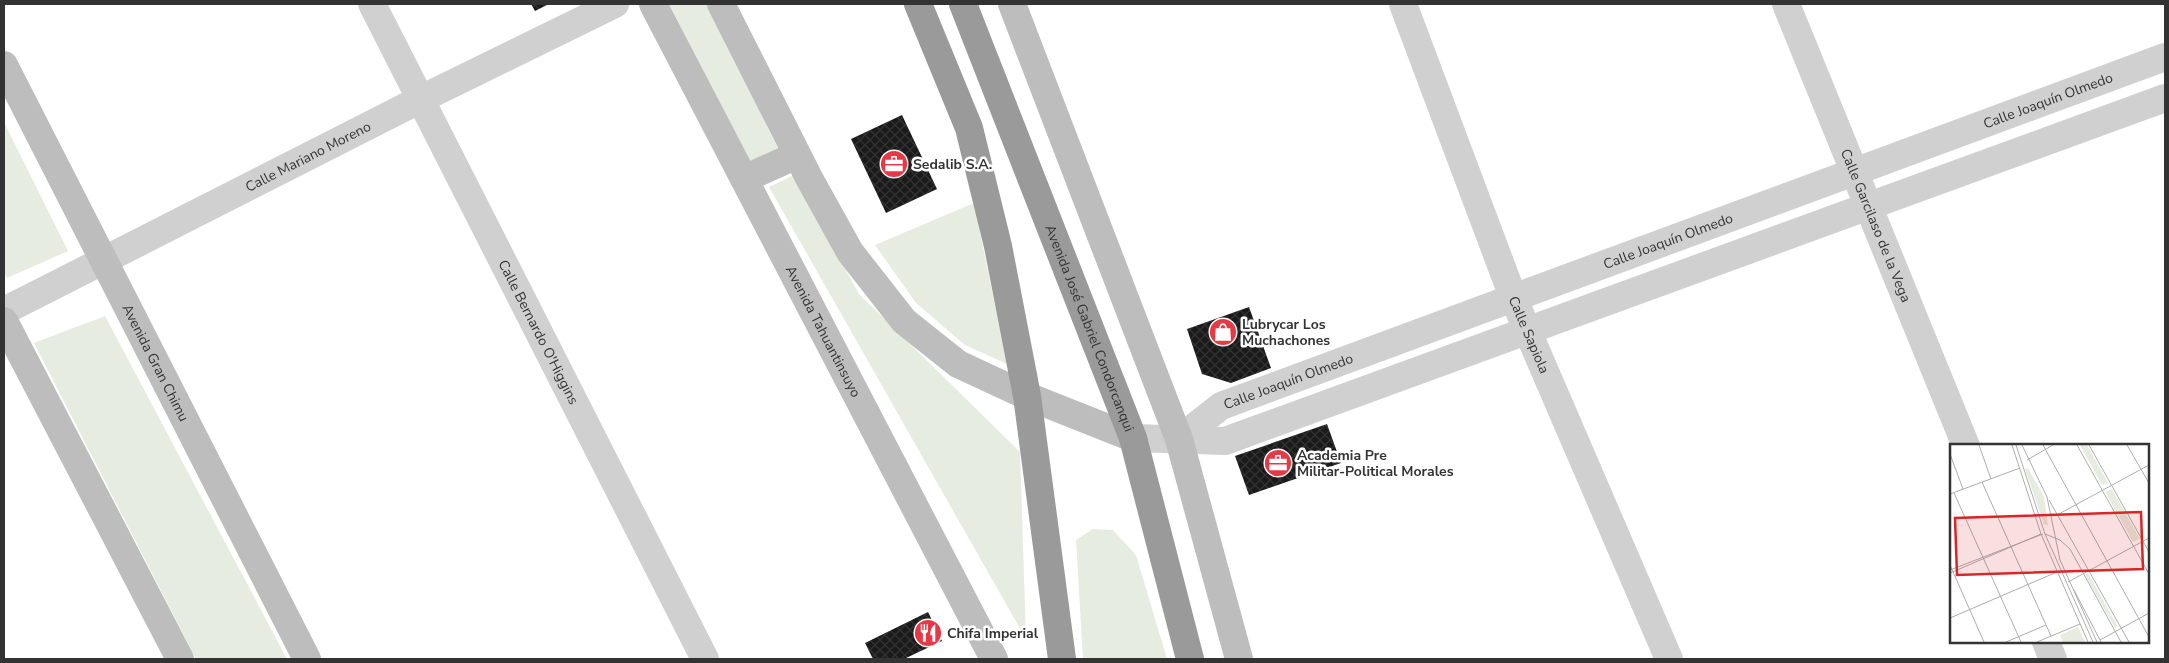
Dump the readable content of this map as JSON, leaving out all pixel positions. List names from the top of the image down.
{
  "streets": {
    "highway": ["Avenida José Gabriel Condorcanqui"],
    "street": [
      "Calle Joaquín Olmedo",
      "Calle Mariano Moreno",
      "Calle Garcilaso de la Vega",
      "Calle Bernardo O'Higgins",
      "Avenida Tahuantinsuyo",
      "Calle Sapiola",
      "Avenida Gran Chimu"
    ]
  },
  "crossings": [
    ["Calle Joaquín Olmedo", "Calle Garcilaso de la Vega"],
    ["Calle Joaquín Olmedo", "Calle Sapiola"],
    ["Calle Mariano Moreno", "Calle Bernardo O'Higgins"],
    ["Calle Mariano Moreno", "Avenida Gran Chimu"]
  ],
  "places": {
    "office": ["Sedalib S.A.", "Academia Pre Militar-Political Morales"],
    "shop": ["Lubrycar Los Muchachones"],
    "restaurant": ["Chifa Imperial"]
  }
}
